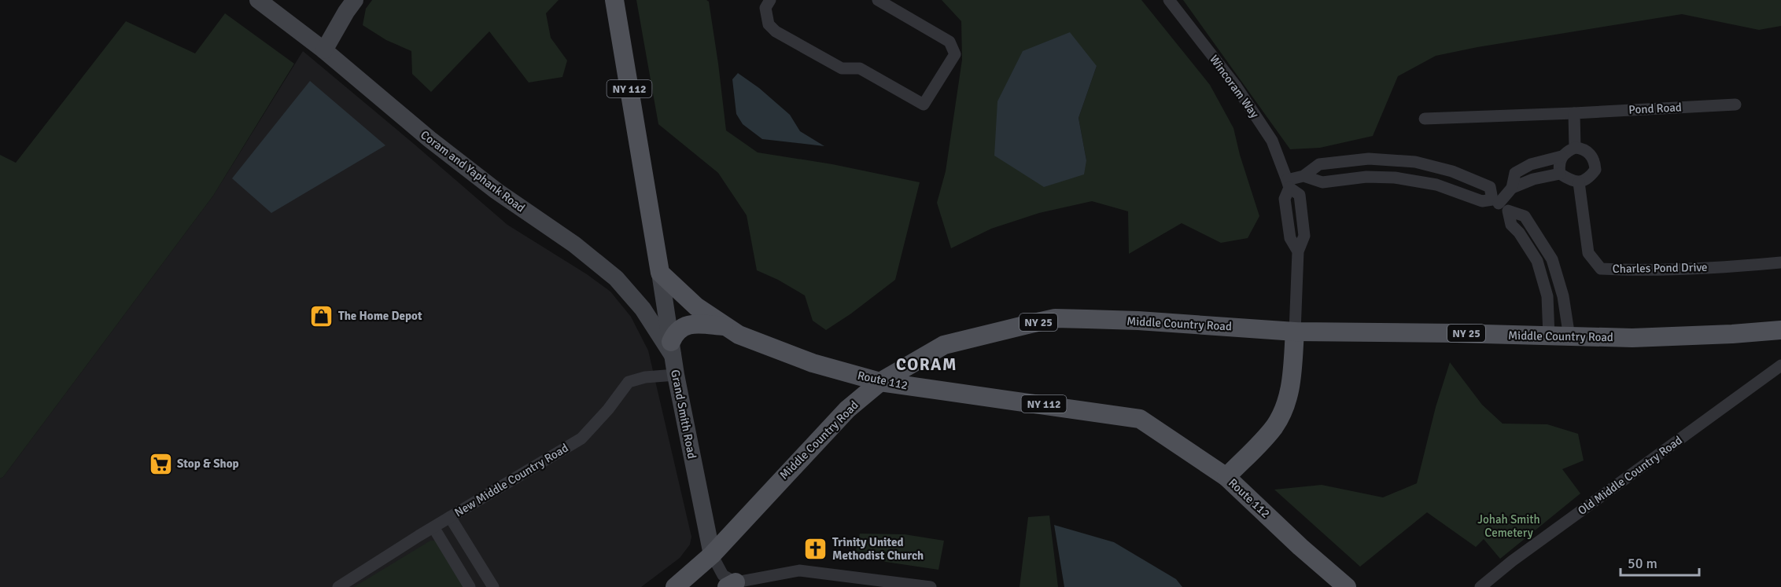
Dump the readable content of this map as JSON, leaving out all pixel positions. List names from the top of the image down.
{
  "streets": {
    "main road": [
      "NY 112",
      "Coram and Yaphank Road",
      "NY 25",
      "Middle Country Road",
      "Route 112",
      "Grand Smith Road"
    ],
    "street": [
      "Wincoram Way",
      "Pond Road",
      "Charles Pond Drive",
      "Old Middle Country Road",
      "New Middle Country Road"
    ]
  },
  "crossings": [
    ["Wincoram Way", "Middle Country Road"],
    ["NY 112", "Route 112"],
    ["NY 112", "Grand Smith Road"],
    ["Coram and Yaphank Road", "Grand Smith Road"],
    ["Middle Country Road", "Route 112"],
    ["Middle Country Road", "Grand Smith Road"],
    ["Route 112", "Grand Smith Road"],
    ["Grand Smith Road", "New Middle Country Road"]
  ],
  "districts": ["CORAM"],
  "parks": ["Johah Smith Cemetery"],
  "places": {
    "shop": ["The Home Depot"],
    "supermarket": ["Stop & Shop"],
    "church": ["Trinity United Methodist Church"]
  },
  "scale_bar": "50 m"
}
